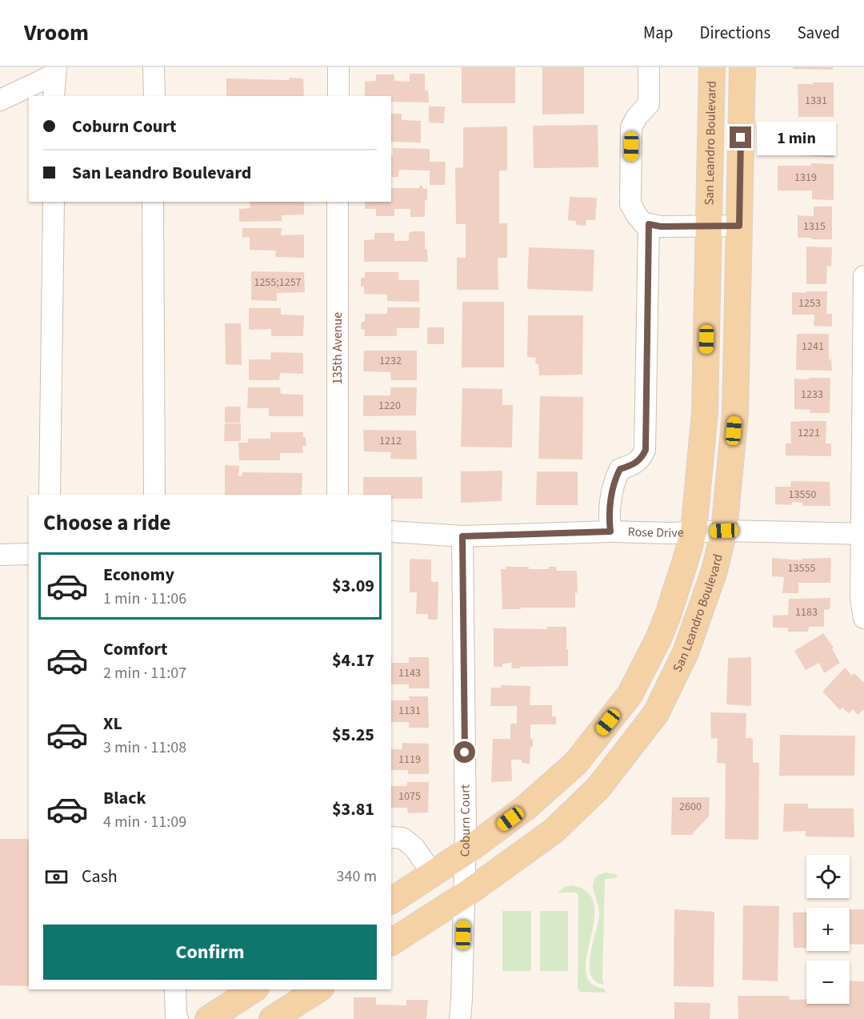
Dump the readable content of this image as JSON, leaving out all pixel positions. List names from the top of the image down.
{
  "streets": {
    "main road": ["San Leandro Boulevard"],
    "street": ["135th Avenue", "Rose Drive", "Coburn Court"]
  },
  "crossings": [
    ["San Leandro Boulevard", "Rose Drive"],
    ["San Leandro Boulevard", "Coburn Court"],
    ["Rose Drive", "Coburn Court"]
  ],
  "house_numbers": [
    "1331",
    "1319",
    "1315",
    "1255;1257",
    "1253",
    "1241",
    "1232",
    "1233",
    "1220",
    "1221",
    "1212",
    "13550",
    "13555",
    "1183",
    "1143",
    "1131",
    "1119",
    "1075",
    "2600"
  ],
  "page": {
    "header": "Vroom",
    "nav": ["Map", "Directions", "Saved"],
    "banner": ["Coburn Court", "San Leandro Boulevard"],
    "bubble": "1 min",
    "heading": "Choose a ride",
    "list": [
      {
        "name": "Economy",
        "note": "1 min · 11:06",
        "value": "$3.09"
      },
      {
        "name": "Comfort",
        "note": "2 min · 11:07",
        "value": "$4.17"
      },
      {
        "name": "XL",
        "note": "3 min · 11:08",
        "value": "$5.25"
      },
      {
        "name": "Black",
        "note": "4 min · 11:09",
        "value": "$3.81"
      }
    ],
    "pay": ["Cash", "340 m"],
    "map_buttons": ["+", "−"],
    "buttons": "Confirm"
  }
}
